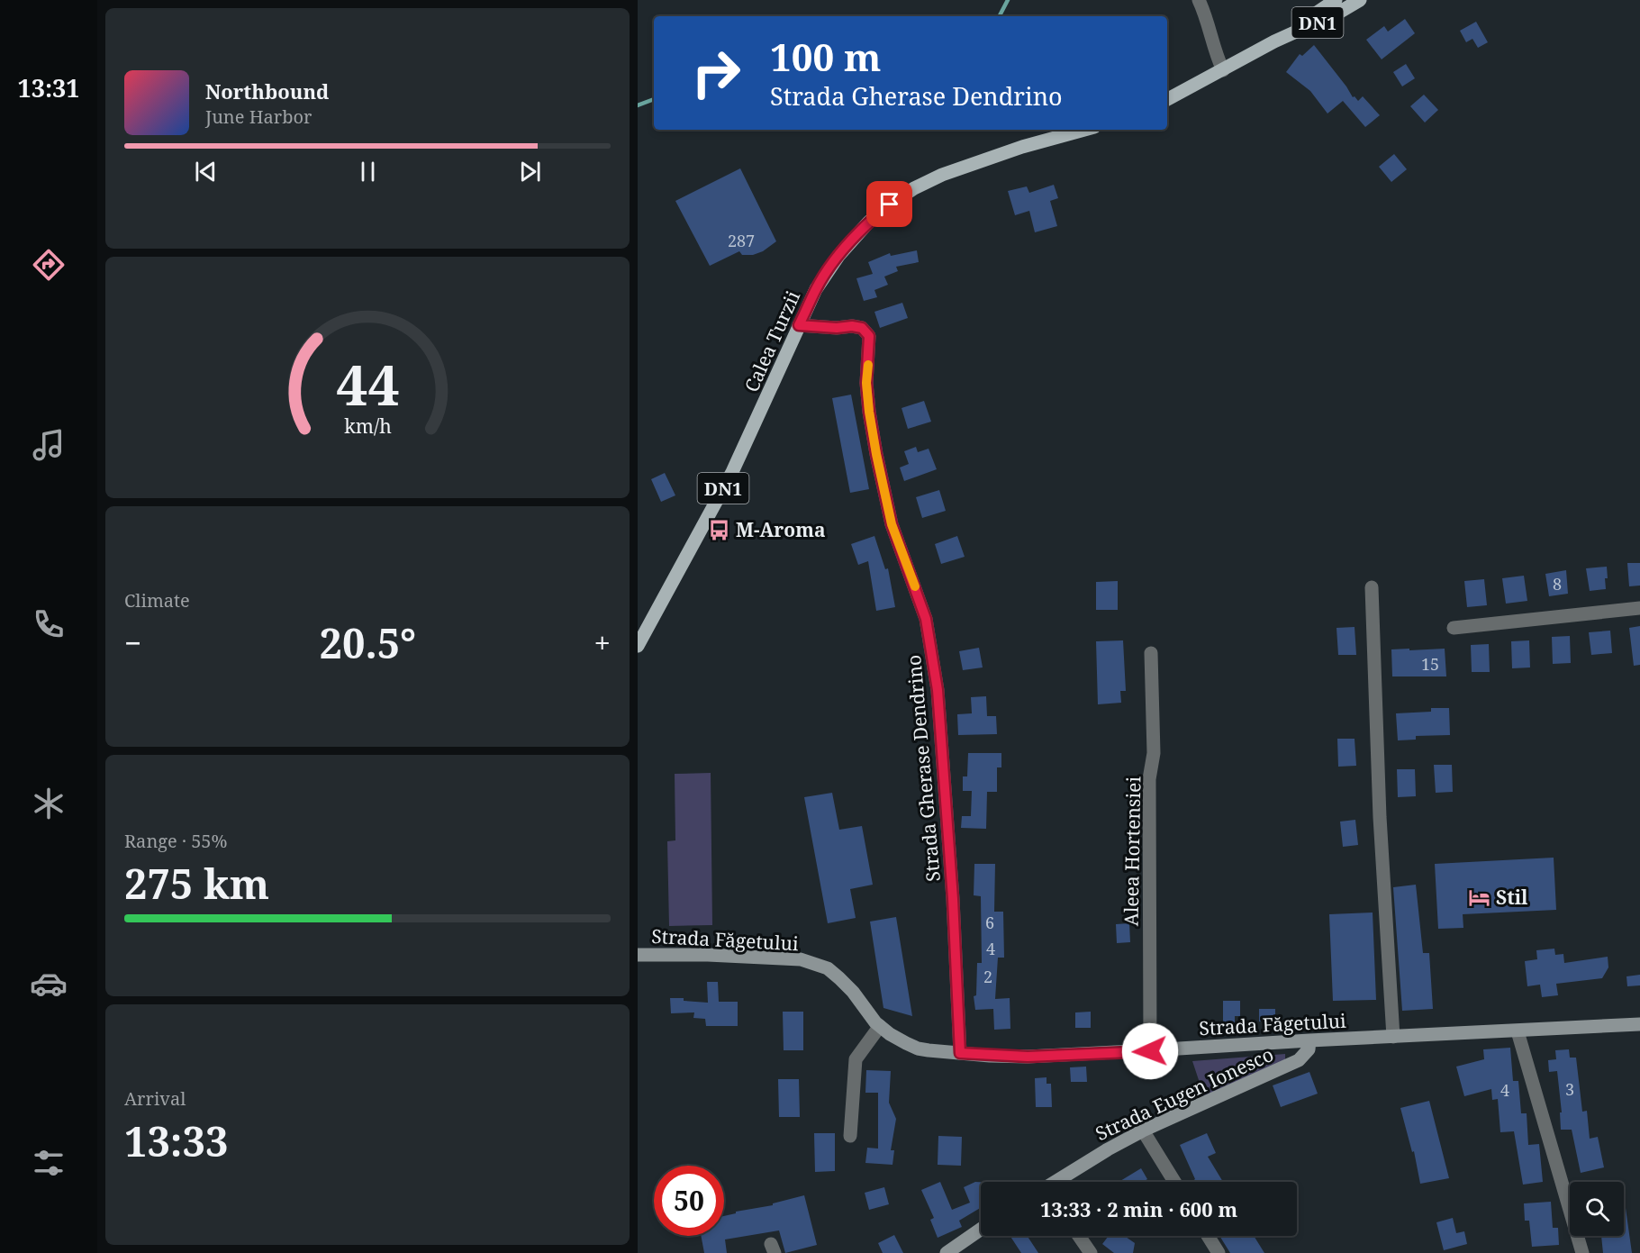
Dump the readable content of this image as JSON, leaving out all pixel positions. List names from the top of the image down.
{
  "streets": {
    "main road": [
      "DN1",
      "Calea Turzii",
      "Strada Făgetului",
      "Strada Eugen Ionesco"
    ],
    "street": ["Strada Gherase Dendrino", "Aleea Hortensiei"]
  },
  "crossings": [
    ["Calea Turzii", "Strada Gherase Dendrino"],
    ["Strada Gherase Dendrino", "Strada Făgetului"],
    ["Aleea Hortensiei", "Strada Făgetului"],
    ["Strada Făgetului", "Strada Eugen Ionesco"]
  ],
  "places": {
    "bus stop": ["M-Aroma"],
    "hotel": ["Stil"]
  },
  "house_numbers": [
    "287",
    "8",
    "15",
    "6",
    "4",
    "2",
    "3",
    "4"
  ],
  "page": {
    "tabs": "13:31",
    "turn": ["100 m", "Strada Gherase Dendrino"],
    "song": ["Northbound", "June Harbor"],
    "tile": [
      "Climate",
      ["Range · 55%", "275 km"],
      ["Arrival", "13:33"]
    ],
    "heat": ["−", "20.5°", "+"],
    "limit": "50",
    "trip": "13:33 · 2 min · 600 m",
    "gauge": ["44", "km/h"]
  }
}
